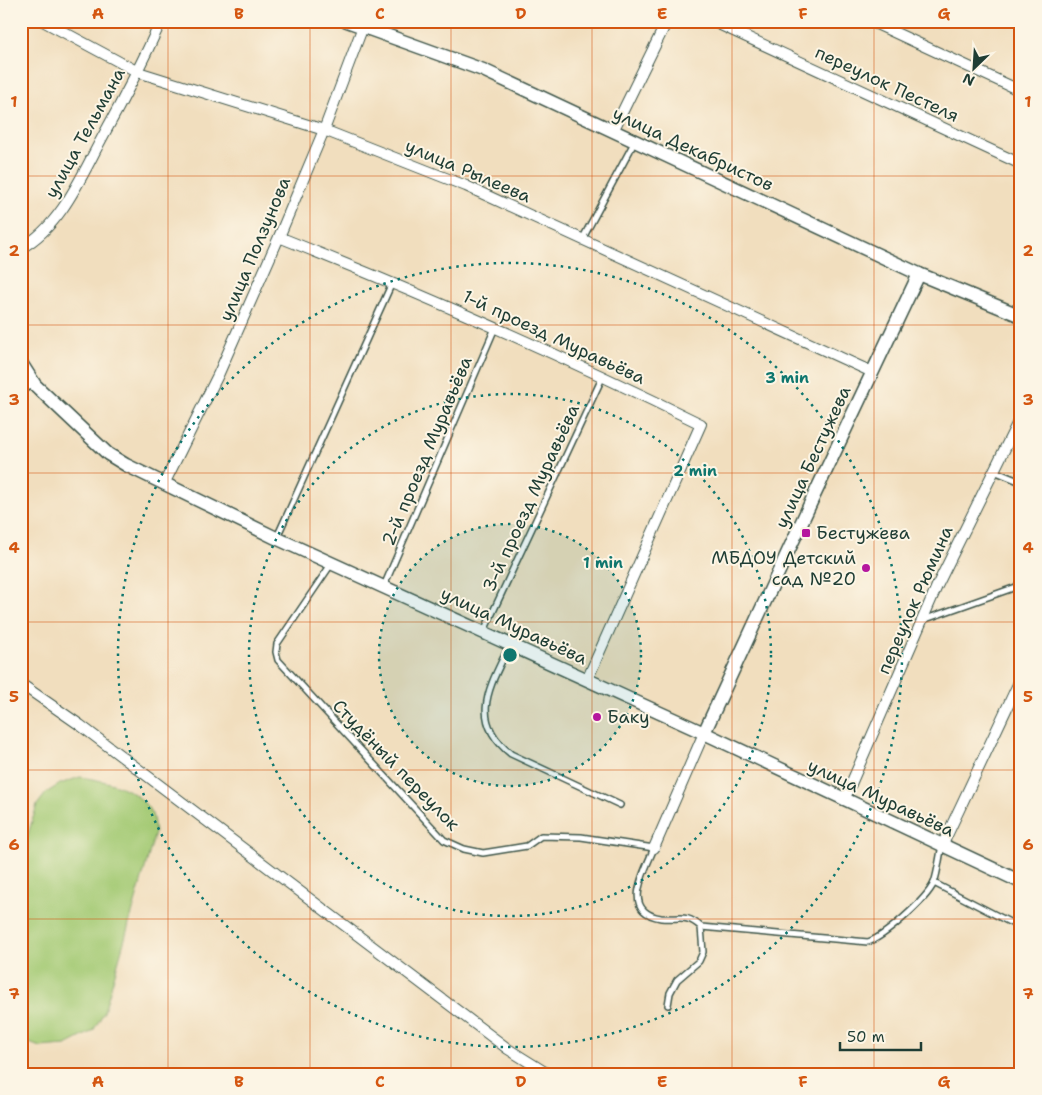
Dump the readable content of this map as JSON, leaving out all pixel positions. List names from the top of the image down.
{
  "streets": {
    "street": [
      "переулок Пестеля",
      "улица Тельмана",
      "улица Декабристов",
      "улица Рылеева",
      "улица Ползунова",
      "1-й проезд Муравьёва",
      "улица Бестужева",
      "переулок Рюмина",
      "улица Муравьёва"
    ],
    "lane": ["2-й проезд Муравьёва", "3-й проезд Муравьёва", "Студёный переулок"]
  },
  "crossings": [
    ["улица Тельмана", "улица Рылеева"],
    ["улица Декабристов", "улица Ползунова"],
    ["улица Декабристов", "улица Бестужева"],
    ["улица Рылеева", "улица Ползунова"],
    ["улица Рылеева", "улица Бестужева"],
    ["улица Ползунова", "1-й проезд Муравьёва"],
    ["улица Ползунова", "улица Муравьёва"],
    ["1-й проезд Муравьёва", "2-й проезд Муравьёва"],
    ["1-й проезд Муравьёва", "3-й проезд Муравьёва"],
    ["1-й проезд Муравьёва", "улица Муравьёва"],
    ["2-й проезд Муравьёва", "улица Муравьёва"],
    ["улица Бестужева", "улица Муравьёва"],
    ["улица Бестужева", "Студёный переулок"],
    ["3-й проезд Муравьёва", "улица Муравьёва"],
    ["переулок Рюмина", "улица Муравьёва"],
    ["улица Муравьёва", "Студёный переулок"]
  ],
  "places": {
    "transit": ["Бестужева"],
    "other": ["МБДОУ Детский сад №20", "Баку"]
  },
  "scale_bar": "50 m",
  "north": "bottom left",
  "grid": {
    "columns": [
      "A",
      "B",
      "C",
      "D",
      "E",
      "F",
      "G"
    ],
    "rows": [
      "1",
      "2",
      "3",
      "4",
      "5",
      "6",
      "7"
    ]
  },
  "rings": ["3 min", "2 min", "1 min"]
}
